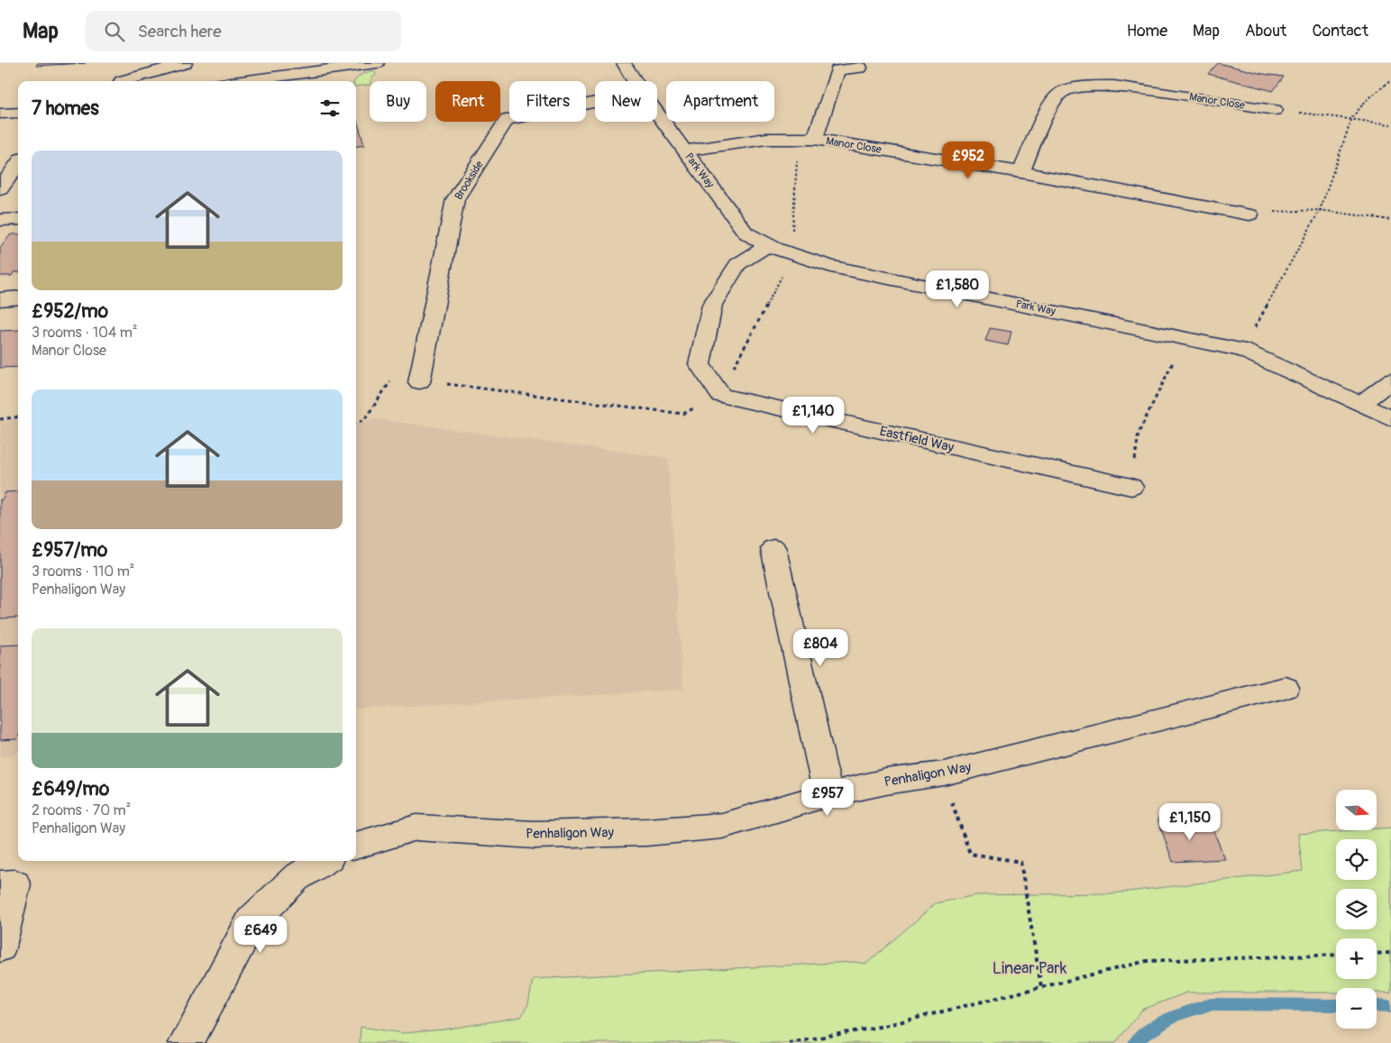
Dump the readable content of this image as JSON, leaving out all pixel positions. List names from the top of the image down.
{
  "streets": {
    "street": [
      "Manor Close",
      "Park Way",
      "Brookside",
      "Eastfield Way",
      "Penhaligon Way"
    ]
  },
  "crossings": [
    ["Manor Close", "Park Way"]
  ],
  "parks": ["Linear Park"],
  "north": "right",
  "page": {
    "header": "Map",
    "search": "Search here",
    "nav": [
      "Home",
      "Map",
      "About",
      "Contact"
    ],
    "chip": [
      "Buy",
      "Rent",
      "Filters",
      "New",
      "Apartment"
    ],
    "heading": "7 homes",
    "list": [
      {
        "name": "£952/mo",
        "note": "3 rooms · 104 m² · Manor Close"
      },
      {
        "name": "£957/mo",
        "note": "3 rooms · 110 m² · Penhaligon Way"
      },
      {
        "name": "£649/mo",
        "note": "2 rooms · 70 m² · Penhaligon Way"
      }
    ],
    "price": [
      "£952",
      "£1,580",
      "£1,140",
      "£804",
      "£957",
      "£1,150",
      "£649"
    ],
    "map_buttons": ["+", "−"]
  }
}
